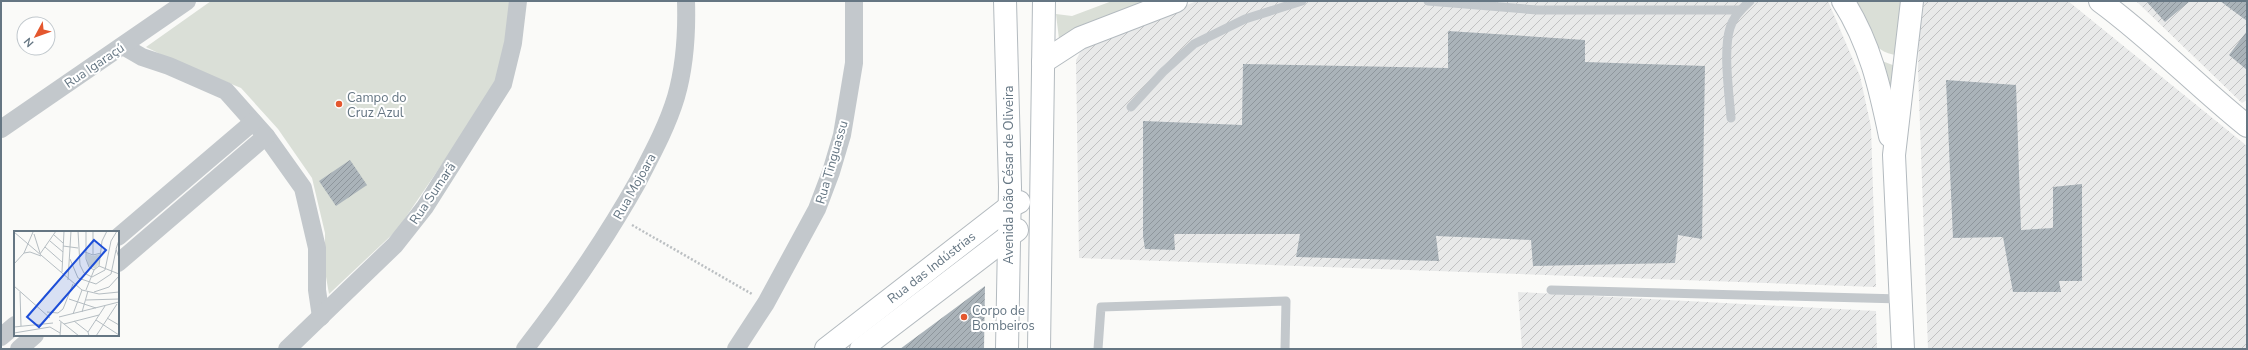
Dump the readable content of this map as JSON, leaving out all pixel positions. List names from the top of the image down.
{
  "streets": {
    "street": [
      "Rua Igaraçú",
      "Rua Tinguassu",
      "Avenida João César de Oliveira",
      "Rua Mojoara",
      "Rua Sumarã",
      "Rua das Indústrias"
    ]
  },
  "crossings": [
    ["Avenida João César de Oliveira", "Rua das Indústrias"]
  ],
  "places": ["Campo do Cruz Azul", "Corpo de Bombeiros"],
  "north": "bottom left"
}
